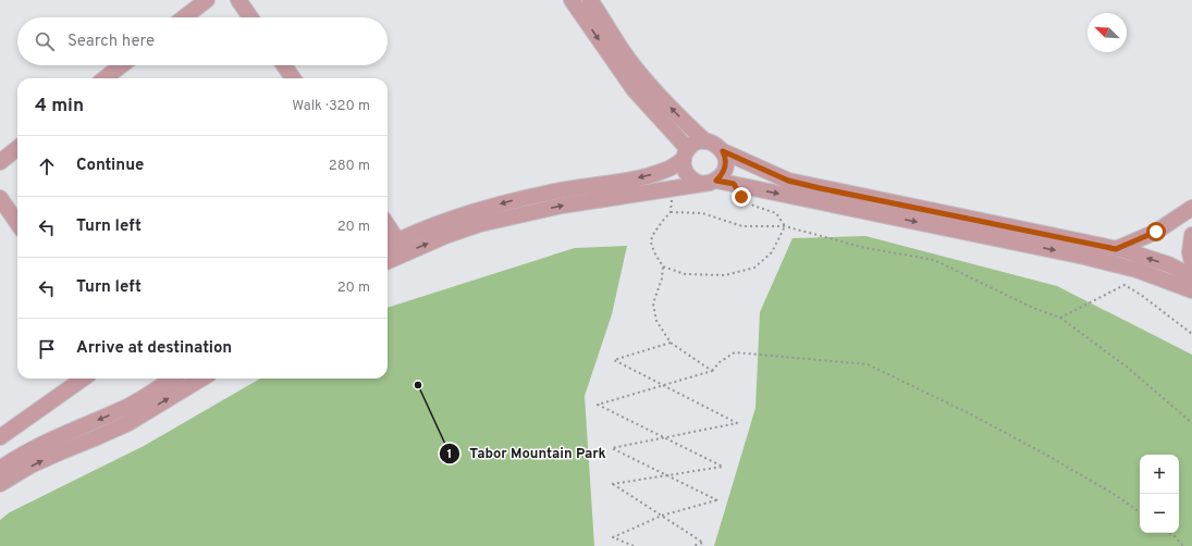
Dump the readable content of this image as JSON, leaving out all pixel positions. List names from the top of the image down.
{
  "places": ["Tabor Mountain Park"],
  "north": "top left",
  "page": {
    "search": "Search here",
    "heading": ["4 min", "Walk · 320 m"],
    "list": [
      ["Continue", "280 m"],
      ["Turn left", "20 m"],
      ["Turn left", "20 m"],
      "Arrive at destination"
    ],
    "map_buttons": ["+", "−"]
  }
}
